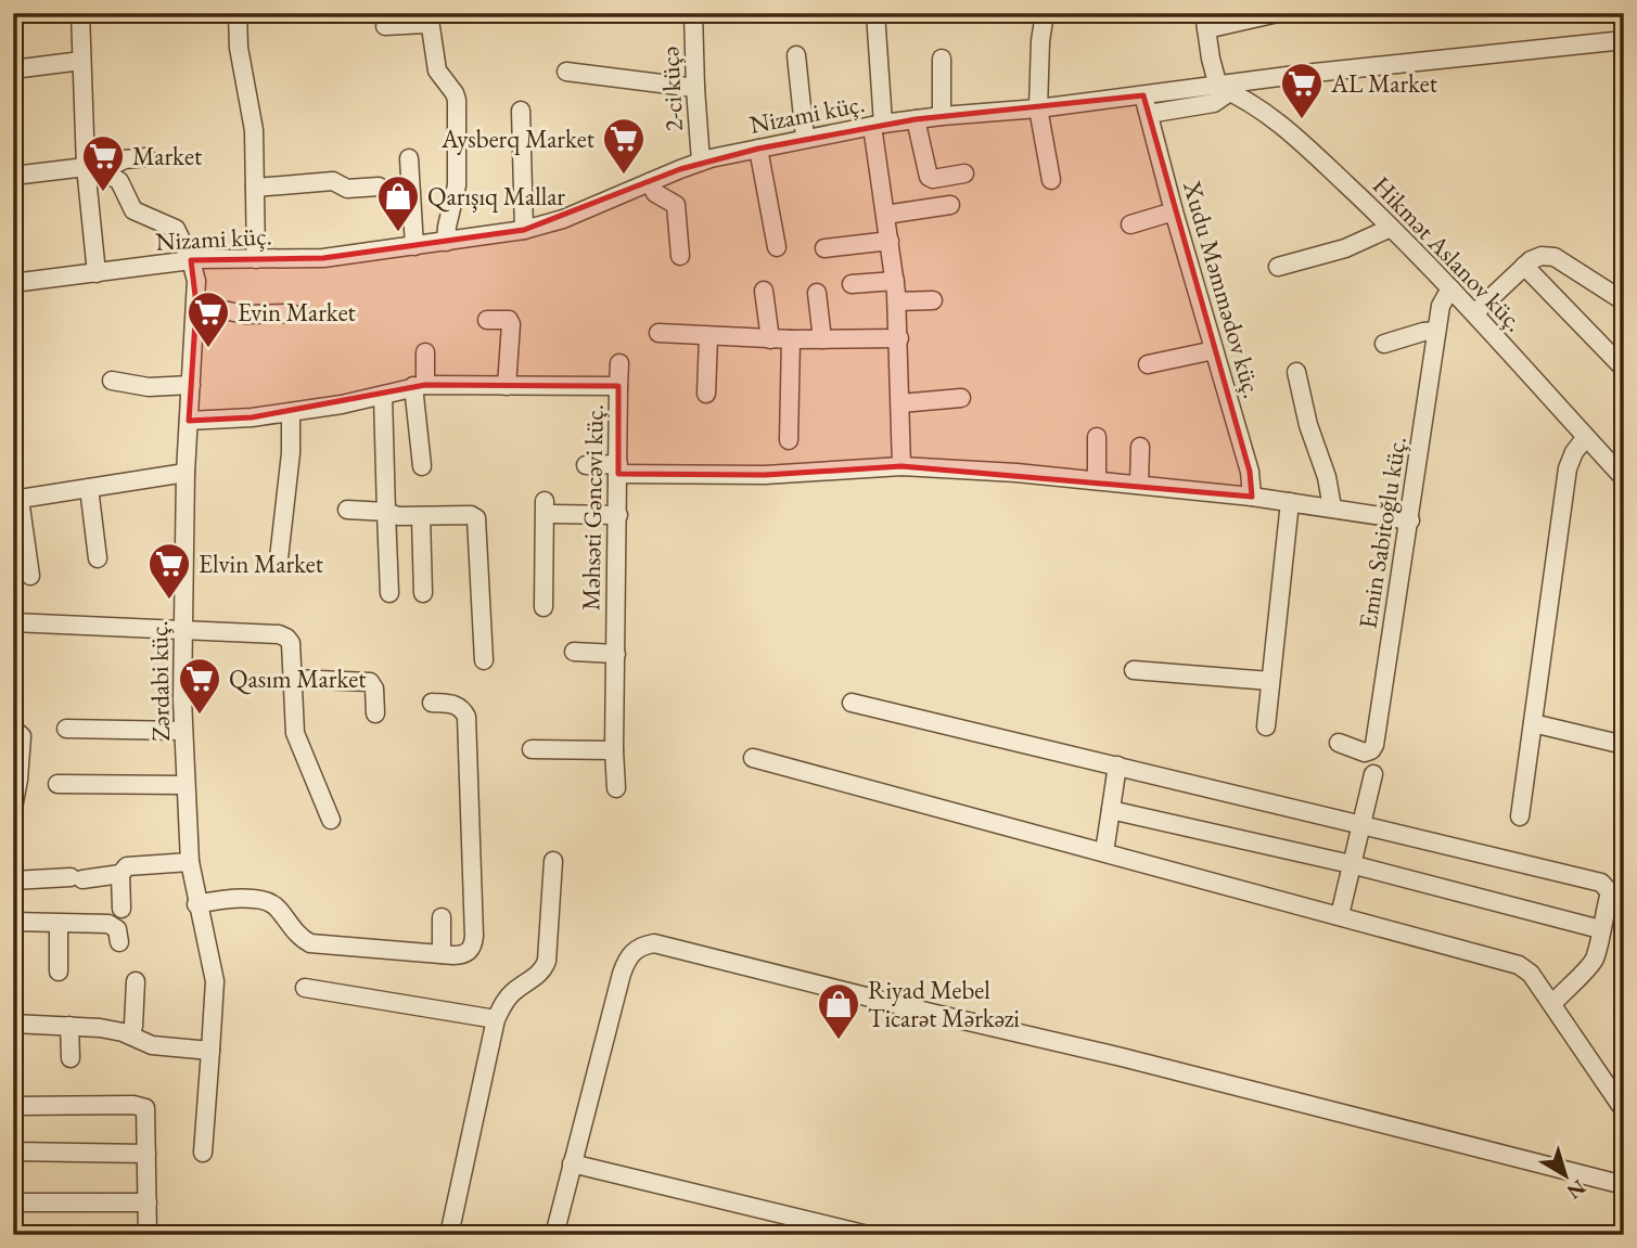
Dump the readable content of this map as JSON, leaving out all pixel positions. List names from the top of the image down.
{
  "streets": {
    "street": [
      "2-ci küçə",
      "Nizami küç.",
      "Hikmət Aslanov küç.",
      "Xudu Məmmədov küç.",
      "Məhsəti Gəncəvi küç.",
      "Emin Sabitoğlu küç.",
      "Zərdabi küç."
    ]
  },
  "crossings": [
    ["2-ci küçə", "Nizami küç."],
    ["Nizami küç.", "Hikmət Aslanov küç."],
    ["Nizami küç.", "Xudu Məmmədov küç."],
    ["Nizami küç.", "Zərdabi küç."],
    ["Hikmət Aslanov küç.", "Emin Sabitoğlu küç."],
    ["Məhsəti Gəncəvi küç.", "Zərdabi küç."]
  ],
  "places": {
    "supermarket": [
      "AL Market",
      "Aysberq Market",
      "Market",
      "Evin Market",
      "Elvin Market",
      "Qasım Market"
    ],
    "shop": ["Qarışıq Mallar", "Riyad Mebel Ticarət Mərkəzi"]
  },
  "north": "bottom right"
}
